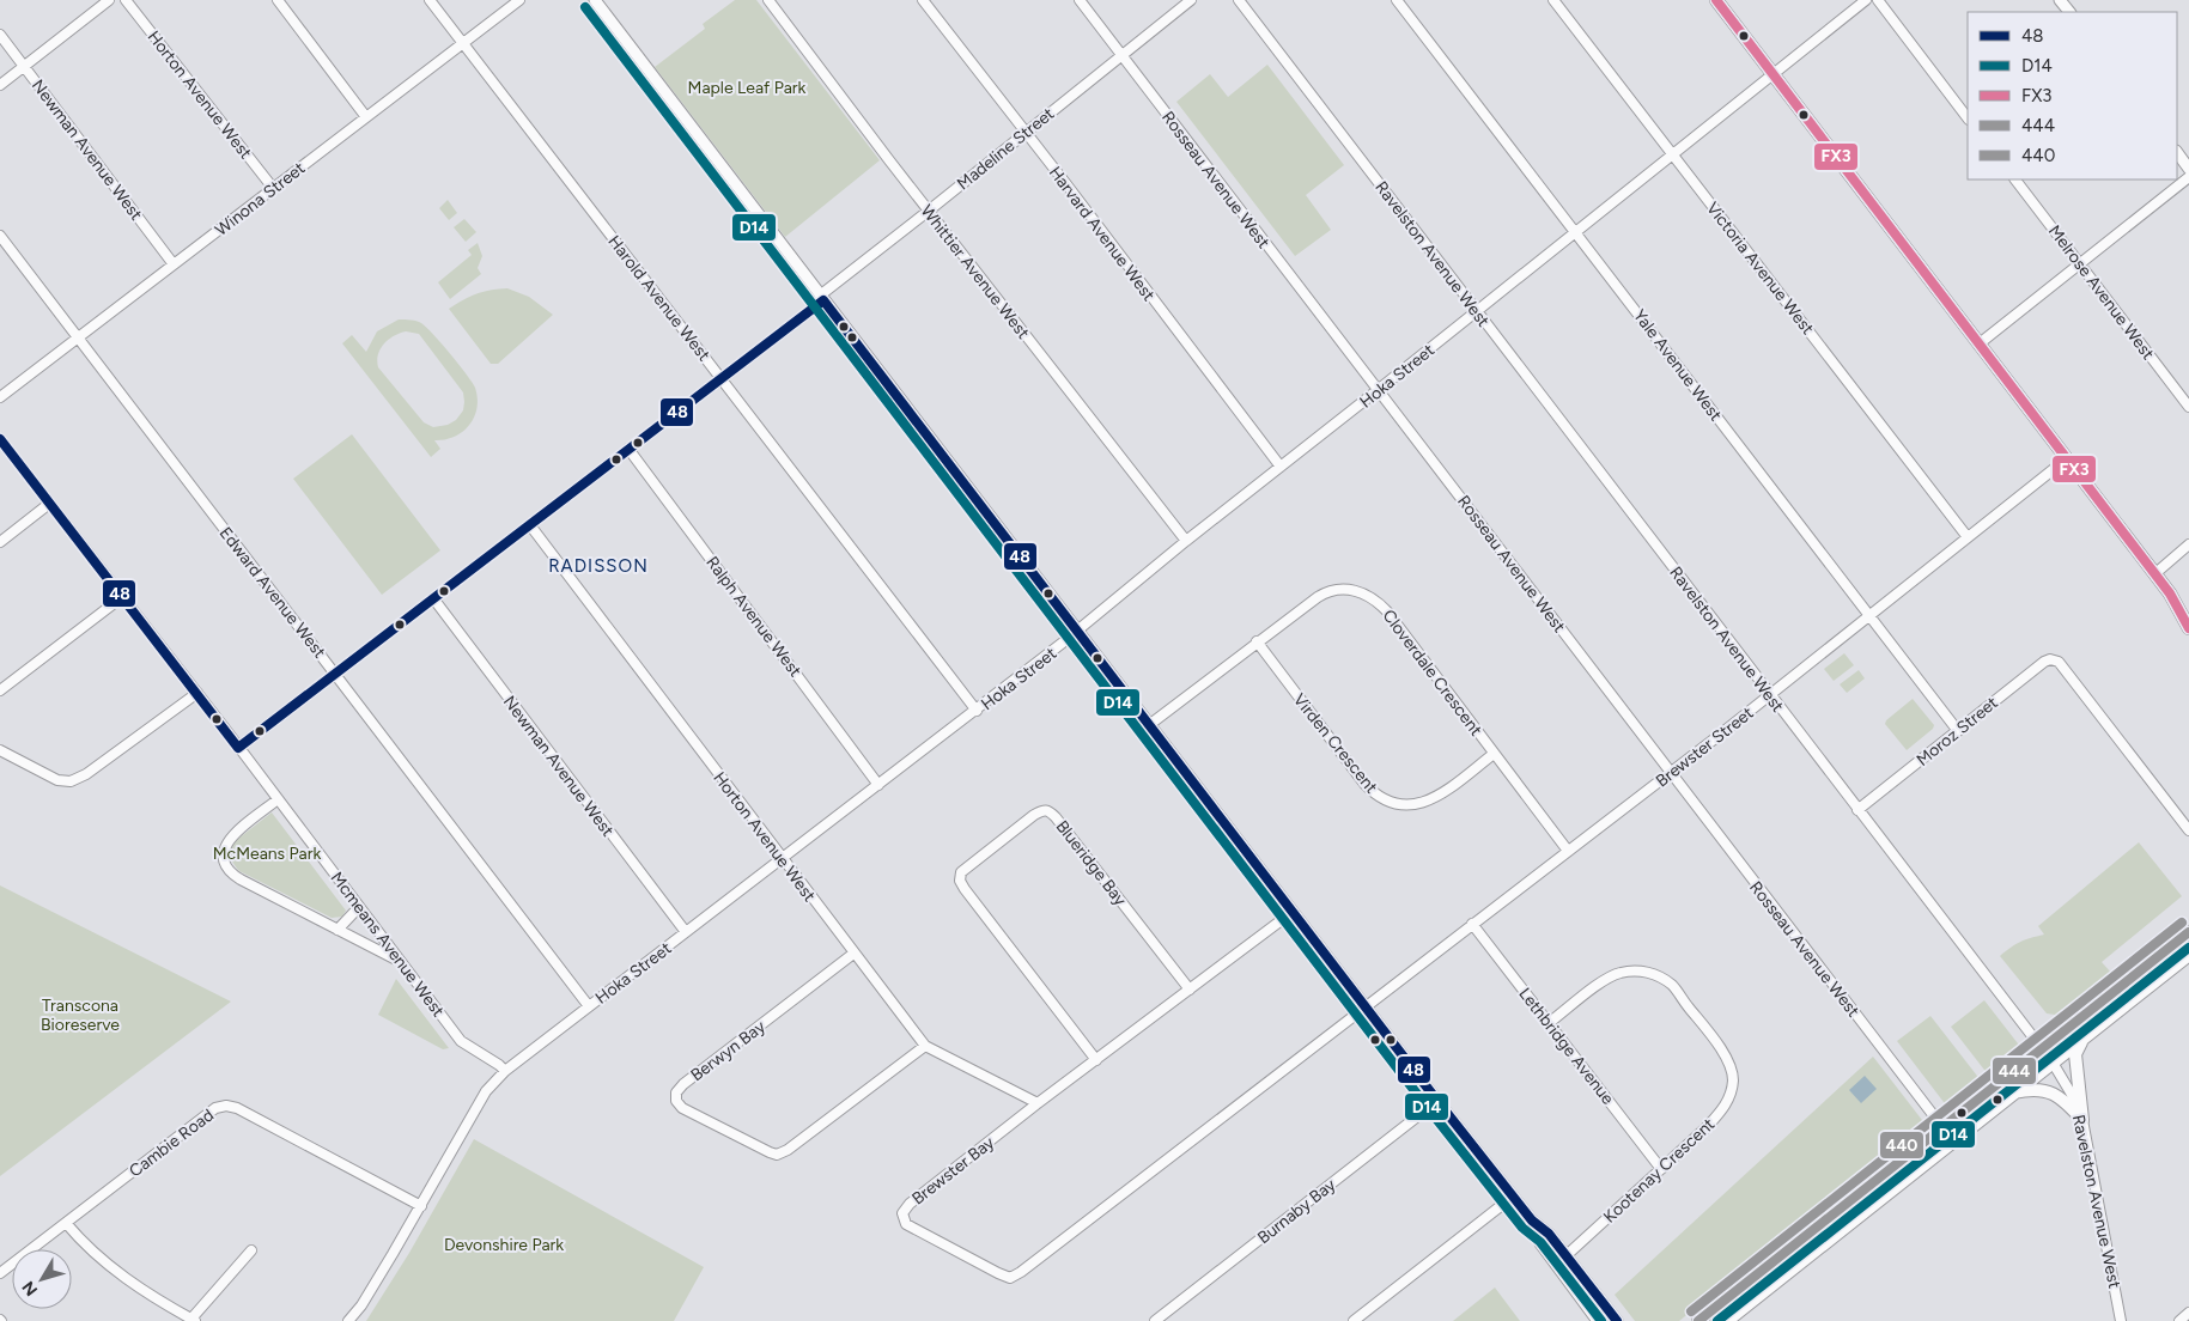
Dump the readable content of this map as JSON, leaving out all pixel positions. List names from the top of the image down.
{
  "streets": {
    "street": [
      "Horton Avenue West",
      "Madeline Street",
      "Newman Avenue West",
      "Rosseau Avenue West",
      "Winona Street",
      "Harvard Avenue West",
      "Ravelston Avenue West",
      "Victoria Avenue West",
      "Whittier Avenue West",
      "Melrose Avenue West",
      "Harold Avenue West",
      "Yale Avenue West",
      "Hoka Street",
      "Edward Avenue West",
      "Ralph Avenue West",
      "Cloverdale Crescent",
      "Moroz Street",
      "Virden Crescent",
      "Brewster Street",
      "Blueridge Bay",
      "Mcmeans Avenue West",
      "Lethbridge Avenue",
      "Berwyn Bay",
      "Cambie Road",
      "Brewster Bay",
      "Kootenay Crescent",
      "Burnaby Bay"
    ]
  },
  "crossings": [
    ["Horton Avenue West", "Madeline Street"],
    ["Horton Avenue West", "Winona Street"],
    ["Horton Avenue West", "Hoka Street"],
    ["Horton Avenue West", "Berwyn Bay"],
    ["Horton Avenue West", "Brewster Bay"],
    ["Madeline Street", "Newman Avenue West"],
    ["Madeline Street", "Rosseau Avenue West"],
    ["Madeline Street", "Harvard Avenue West"],
    ["Madeline Street", "Whittier Avenue West"],
    ["Madeline Street", "Harold Avenue West"],
    ["Madeline Street", "Edward Avenue West"],
    ["Madeline Street", "Ralph Avenue West"],
    ["Madeline Street", "Mcmeans Avenue West"],
    ["Newman Avenue West", "Winona Street"],
    ["Newman Avenue West", "Hoka Street"],
    ["Rosseau Avenue West", "Hoka Street"],
    ["Rosseau Avenue West", "Brewster Street"],
    ["Winona Street", "Harold Avenue West"],
    ["Winona Street", "Edward Avenue West"],
    ["Harvard Avenue West", "Hoka Street"],
    ["Ravelston Avenue West", "Hoka Street"],
    ["Ravelston Avenue West", "Moroz Street"],
    ["Ravelston Avenue West", "Brewster Street"],
    ["Victoria Avenue West", "Hoka Street"],
    ["Victoria Avenue West", "Brewster Street"],
    ["Whittier Avenue West", "Hoka Street"],
    ["Harold Avenue West", "Hoka Street"],
    ["Yale Avenue West", "Hoka Street"],
    ["Yale Avenue West", "Moroz Street"],
    ["Yale Avenue West", "Brewster Street"],
    ["Hoka Street", "Edward Avenue West"],
    ["Hoka Street", "Ralph Avenue West"],
    ["Hoka Street", "Mcmeans Avenue West"],
    ["Hoka Street", "Cambie Road"],
    ["Cloverdale Crescent", "Virden Crescent"],
    ["Cloverdale Crescent", "Brewster Street"],
    ["Brewster Street", "Lethbridge Avenue"],
    ["Brewster Street", "Brewster Bay"],
    ["Blueridge Bay", "Brewster Bay"],
    ["Lethbridge Avenue", "Kootenay Crescent"]
  ],
  "districts": ["RADISSON"],
  "parks": [
    "Maple Leaf Park",
    "McMeans Park",
    "Transcona Bioreserve",
    "Devonshire Park"
  ],
  "lines": [
    "transit line FX3",
    "transit line D14",
    "transit line 48",
    "transit line 440",
    "transit line 444"
  ],
  "legend": [
    "48",
    "D14",
    "FX3",
    "444",
    "440"
  ],
  "north": "bottom left"
}
